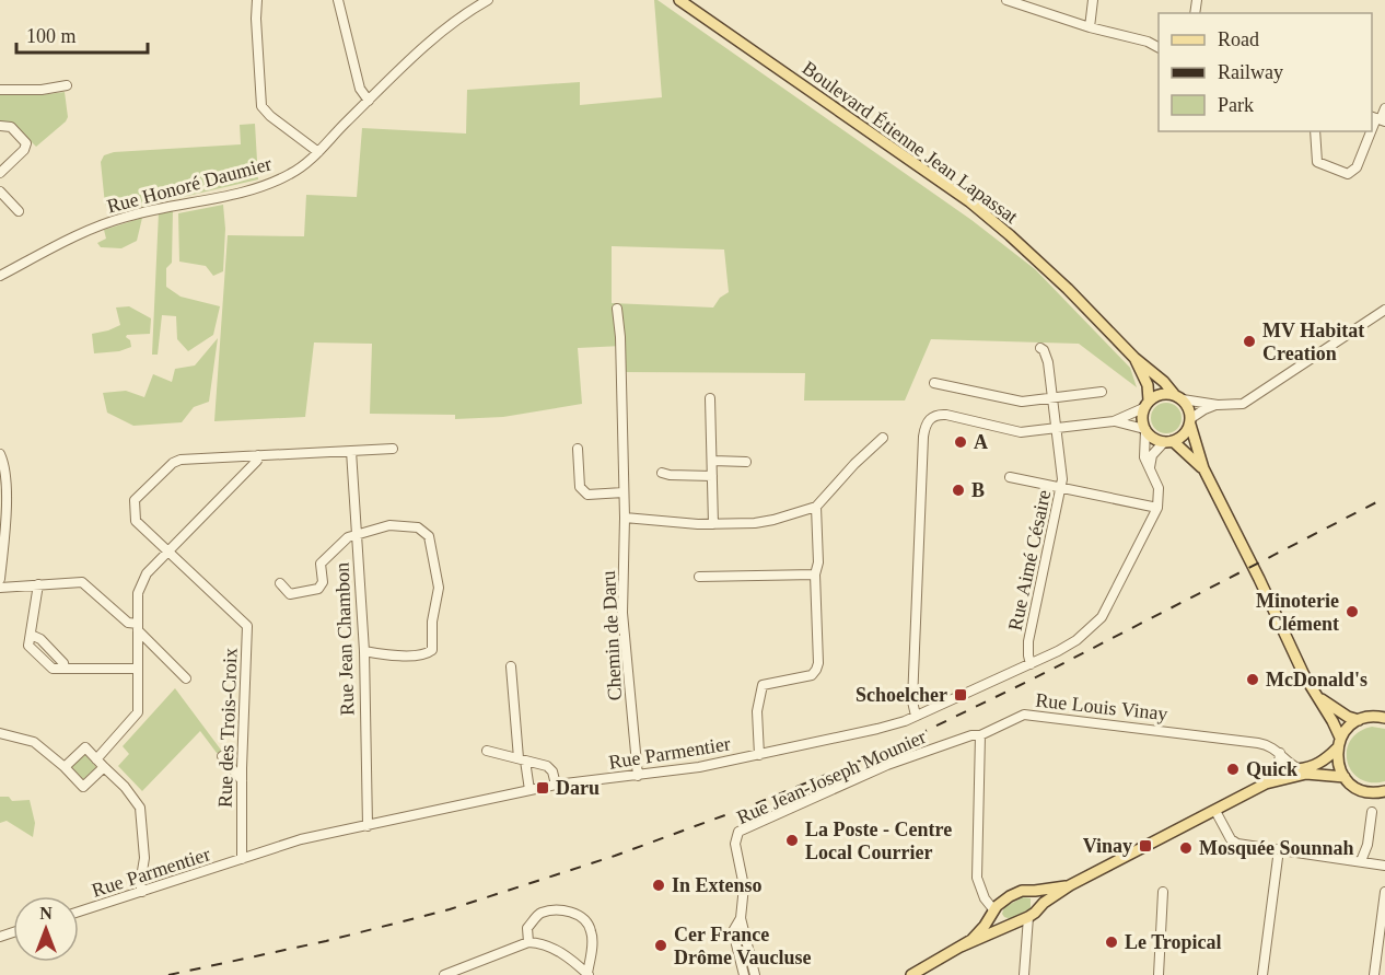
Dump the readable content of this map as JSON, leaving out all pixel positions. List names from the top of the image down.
{
  "streets": {
    "main road": ["Boulevard Étienne Jean Lapassat"],
    "street": [
      "Rue Honoré Daumier",
      "Rue Aimé Césaire",
      "Chemin de Daru",
      "Rue Jean Chambon",
      "Rue Louis Vinay",
      "Rue des Trois-Croix",
      "Rue Parmentier",
      "Rue Jean-Joseph Mounier"
    ]
  },
  "crossings": [
    ["Rue Aimé Césaire", "Rue Parmentier"],
    ["Chemin de Daru", "Rue Parmentier"],
    ["Rue Jean Chambon", "Rue Parmentier"],
    ["Rue Louis Vinay", "Rue Jean-Joseph Mounier"],
    ["Rue des Trois-Croix", "Rue Parmentier"]
  ],
  "places": {
    "other": [
      "MV Habitat Creation",
      "A",
      "B",
      "Minoterie Clément",
      "McDonald's",
      "Quick",
      "La Poste - Centre Local Courrier",
      "Mosquée Sounnah",
      "In Extenso",
      "Le Tropical",
      "Cer France Drôme Vaucluse"
    ],
    "transit": ["Schoelcher", "Daru", "Vinay"]
  },
  "legend": ["Road", "Railway", "Park"],
  "scale_bar": "100 m",
  "north": "top"
}
